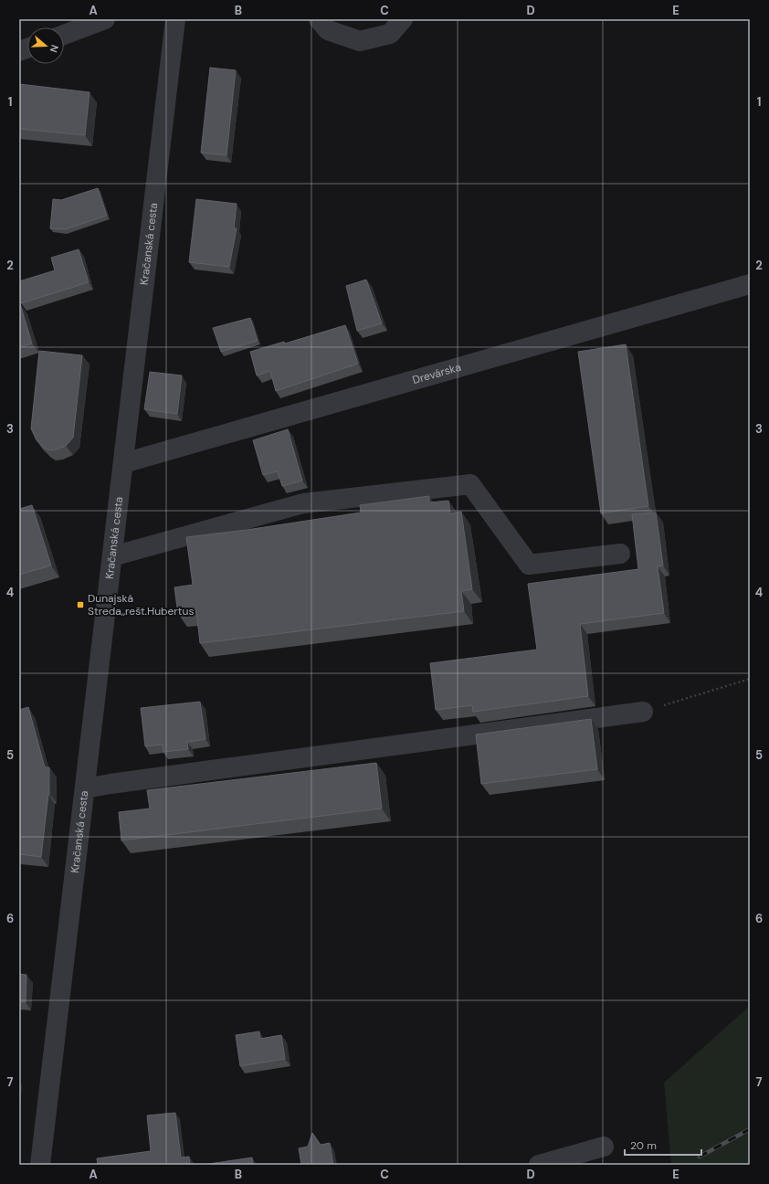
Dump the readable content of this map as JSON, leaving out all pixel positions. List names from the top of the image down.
{
  "streets": {
    "street": ["Kračanská cesta", "Drevárska"]
  },
  "crossings": [
    ["Kračanská cesta", "Drevárska"]
  ],
  "places": {
    "transit": ["Dunajská Streda,,rešt.Hubertus"]
  },
  "scale_bar": "20 m",
  "north": "right",
  "grid": {
    "columns": [
      "A",
      "B",
      "C",
      "D",
      "E"
    ],
    "rows": [
      "1",
      "2",
      "3",
      "4",
      "5",
      "6",
      "7"
    ]
  }
}
